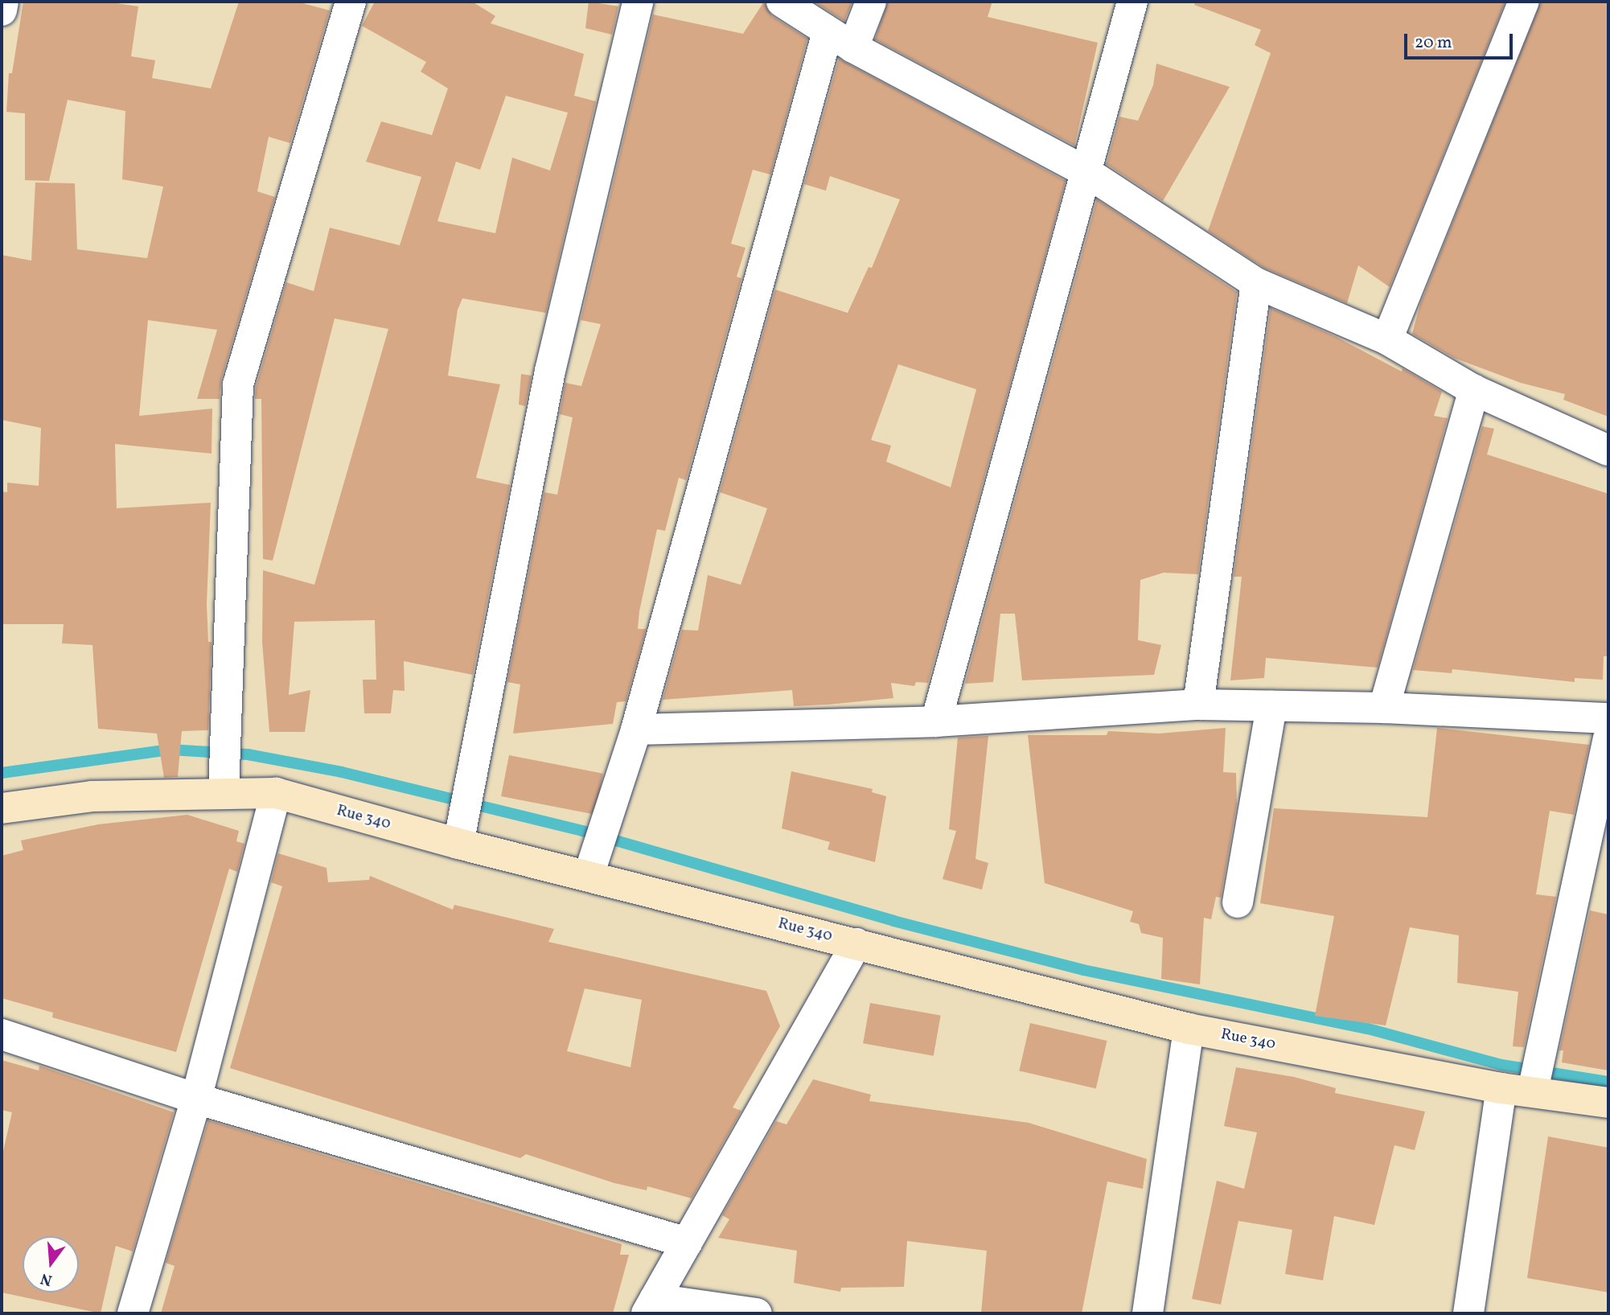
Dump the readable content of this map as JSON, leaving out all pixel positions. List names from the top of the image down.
{
  "streets": {
    "street": ["Rue 340"]
  },
  "scale_bar": "20 m",
  "north": "bottom"
}
